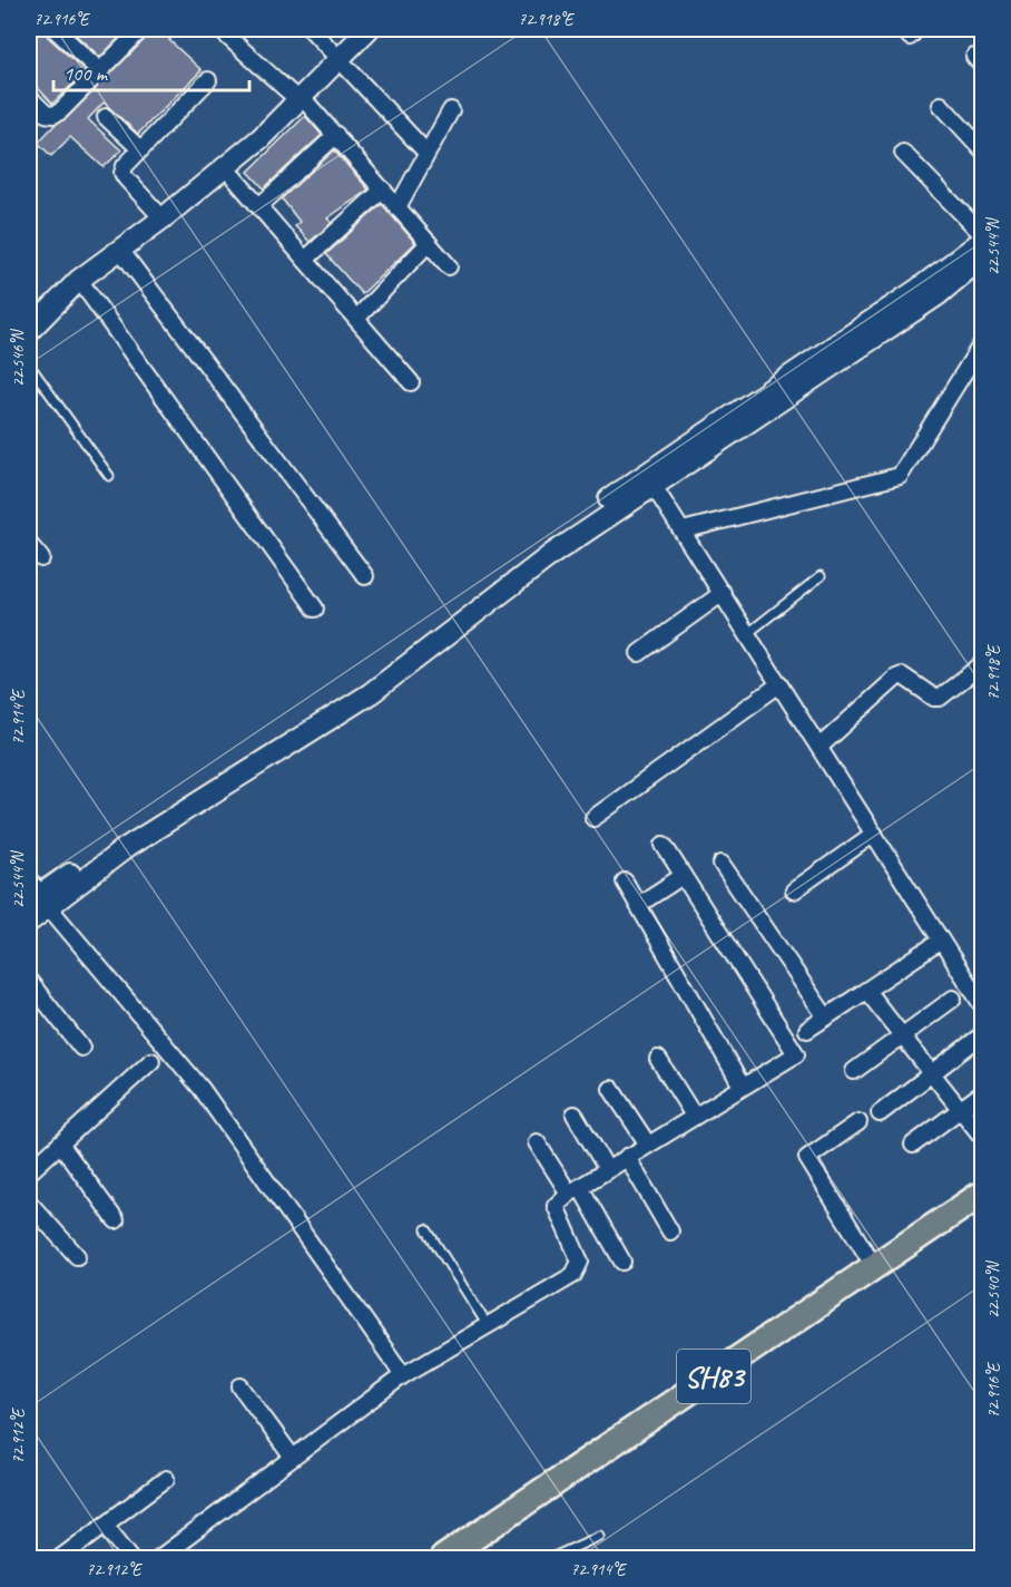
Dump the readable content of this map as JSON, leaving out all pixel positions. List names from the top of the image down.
{
  "streets": {
    "main road": ["SH83"]
  },
  "scale_bar": "100 m",
  "coordinates": [
    "72.916°E",
    "72.918°E",
    "22.544°N",
    "22.546°N",
    "72.914°E",
    "22.540°N",
    "72.912°E"
  ]
}
